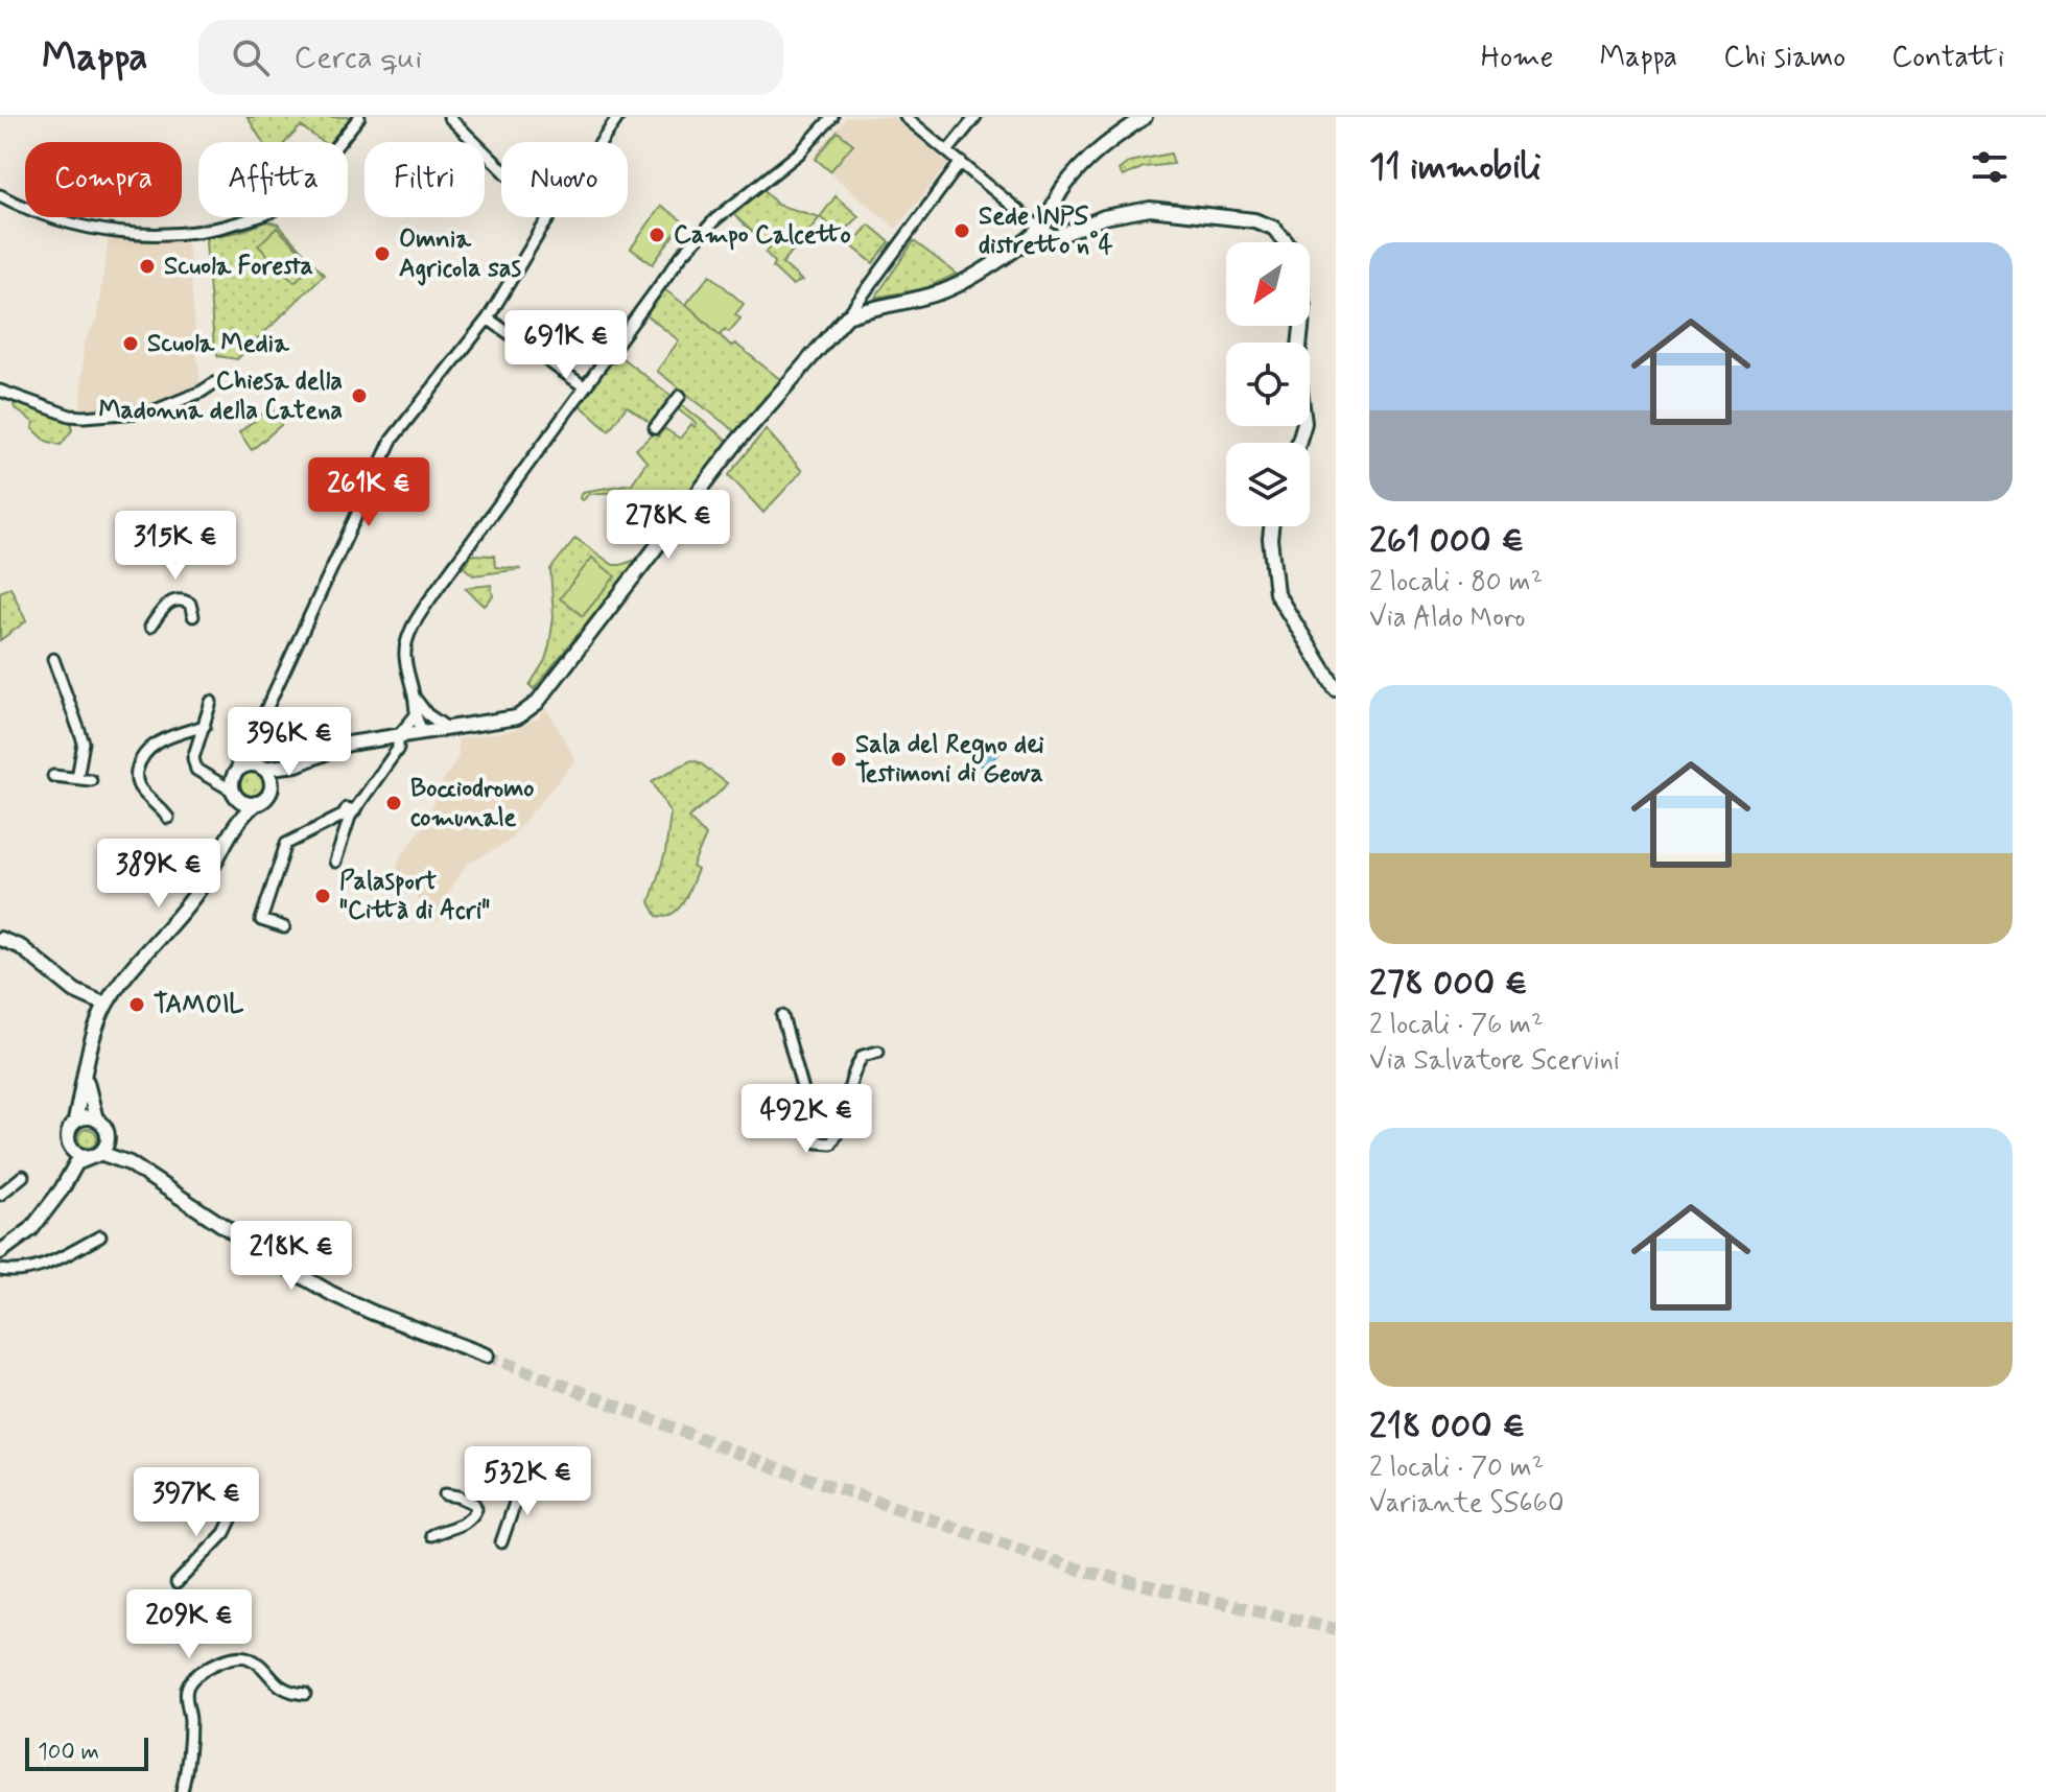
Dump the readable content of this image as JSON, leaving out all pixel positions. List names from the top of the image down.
{
  "places": [
    "Sede INPS distretto n°4",
    "Campo Calcetto",
    "Omnia Agricola sas",
    "Scuola Foresta",
    "Scuola Media",
    "Chiesa della Madonna della Catena",
    "Sala del Regno dei Testimoni di Geova",
    "Bocciodromo comunale",
    "Palasport \"Città di Acri\"",
    "TAMOIL"
  ],
  "scale_bar": "100 m",
  "north": "bottom left",
  "page": {
    "header": "Mappa",
    "search": "Cerca qui",
    "nav": [
      "Home",
      "Mappa",
      "Chi siamo",
      "Contatti"
    ],
    "heading": "11 immobili",
    "chip": [
      "Compra",
      "Affitta",
      "Filtri",
      "Nuovo"
    ],
    "list": [
      {
        "name": "261 000 €",
        "note": "2 locali · 80 m² · Via Aldo Moro"
      },
      {
        "name": "278 000 €",
        "note": "2 locali · 76 m² · Via Salvatore Scervini"
      },
      {
        "name": "218 000 €",
        "note": "2 locali · 70 m² · Variante SS660"
      }
    ],
    "price": [
      "691K €",
      "261K €",
      "278K €",
      "315K €",
      "396K €",
      "389K €",
      "492K €",
      "218K €",
      "532K €",
      "397K €",
      "209K €"
    ],
    "scale": "100 m"
  }
}
